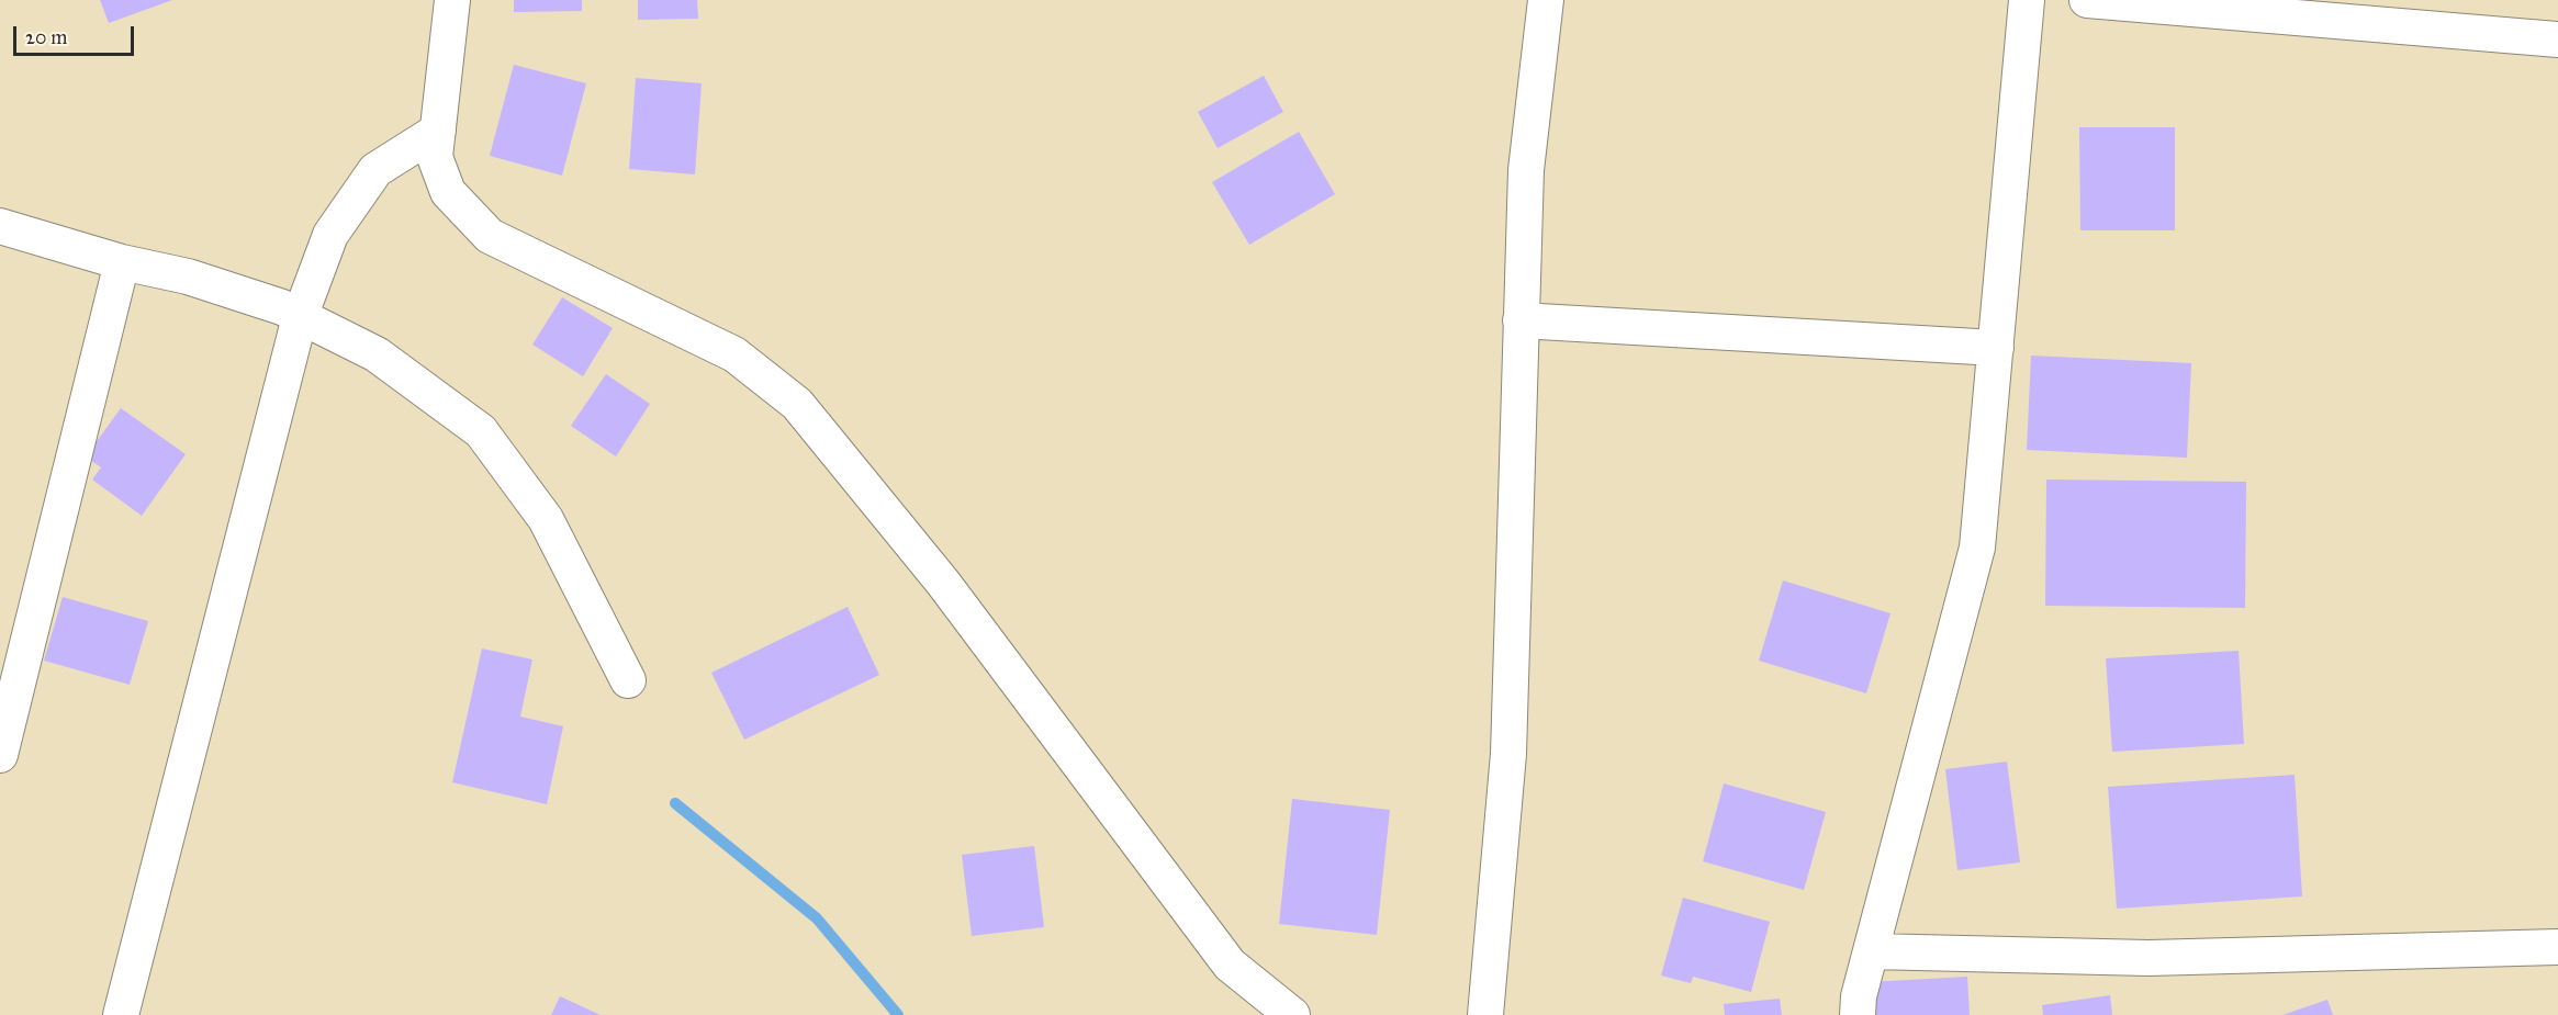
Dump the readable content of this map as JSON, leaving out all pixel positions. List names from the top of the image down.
{
  "scale_bar": "20 m"
}
